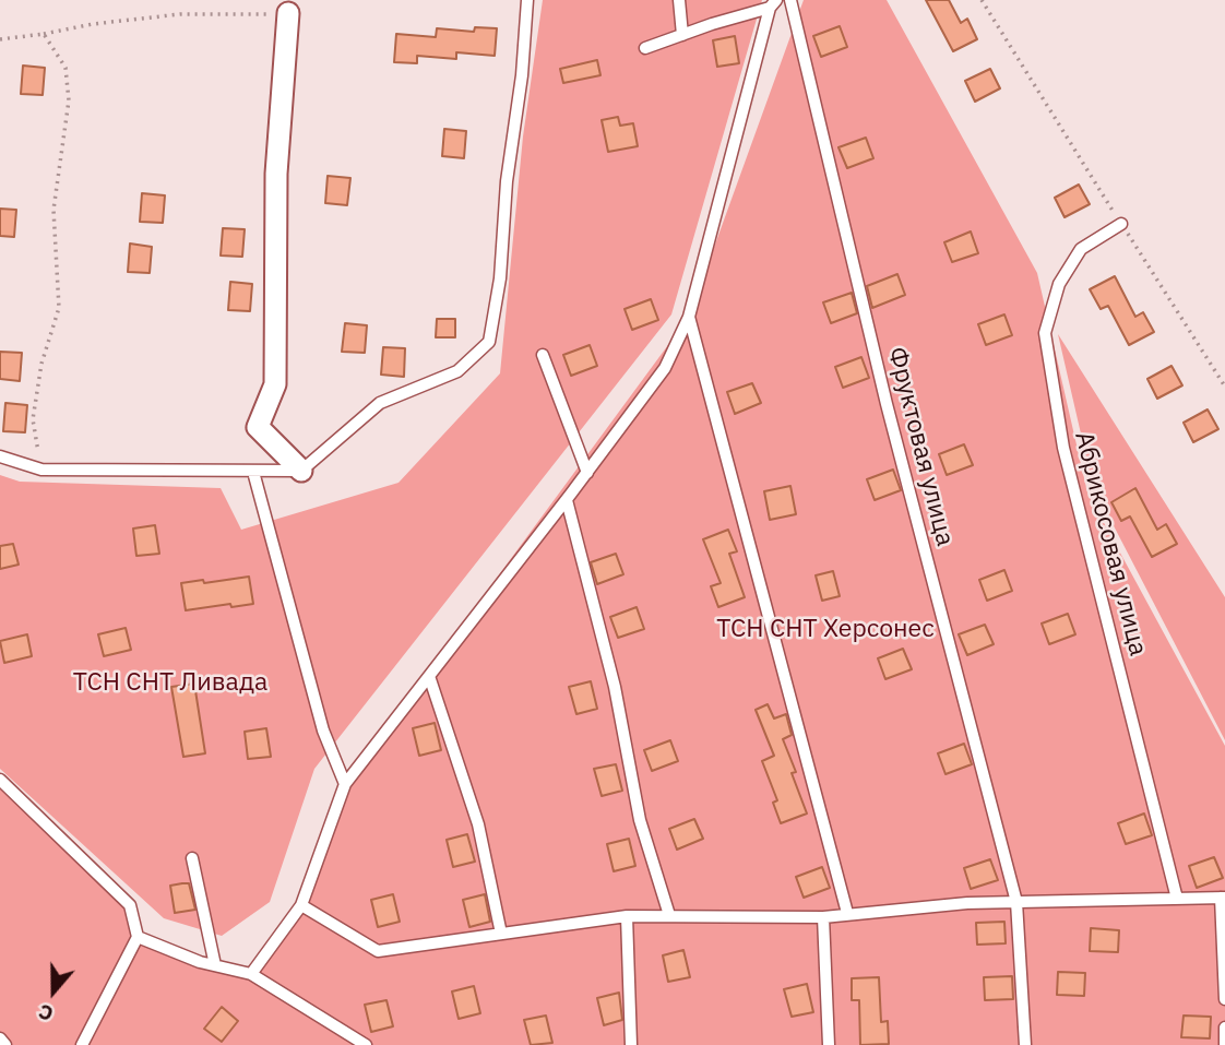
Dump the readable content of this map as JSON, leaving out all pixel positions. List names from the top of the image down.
{
  "streets": {
    "lane": ["Фруктовая улица", "Абрикосовая улица"]
  },
  "parks": ["ТСН СНТ Херсонес", "ТСН СНТ Ливада"],
  "north": "bottom"
}
